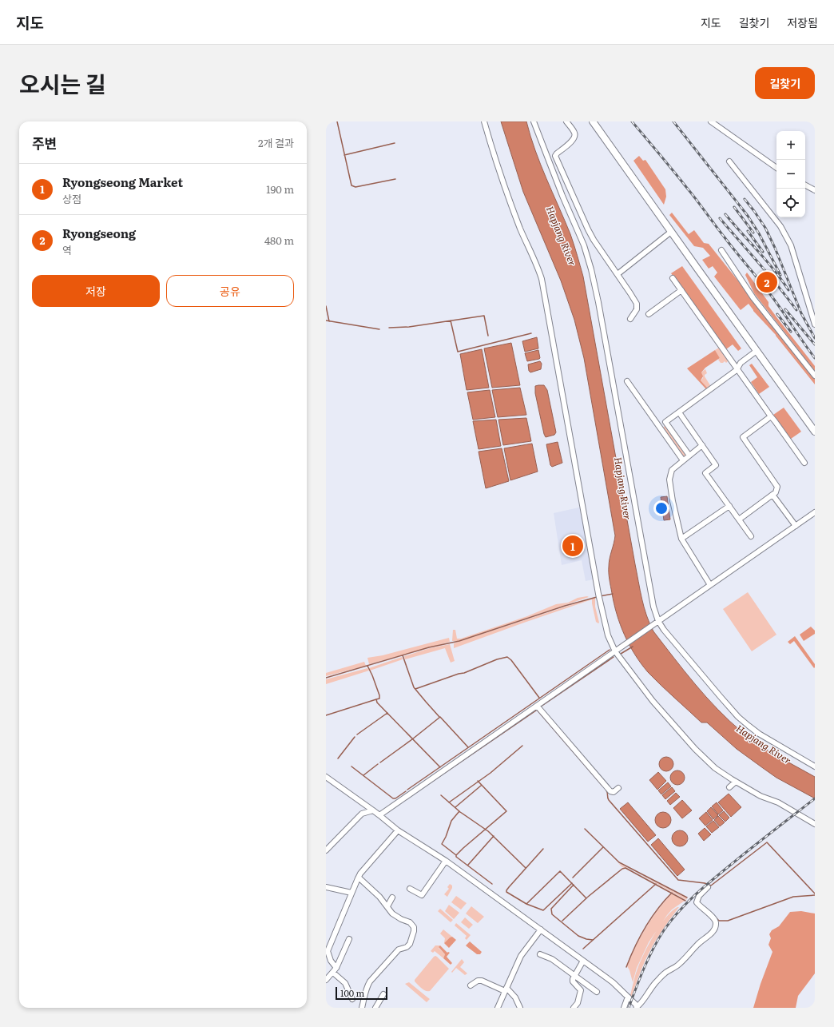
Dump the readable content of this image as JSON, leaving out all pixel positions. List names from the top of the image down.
{
  "water": ["Hapjang River"],
  "scale_bar": "100 m",
  "page": {
    "header": "지도",
    "nav": ["지도", "길찾기", "저장됨"],
    "title": "오시는 길",
    "buttons": [
      "길찾기",
      ["저장", "공유"]
    ],
    "heading": ["주변", "2개 결과"],
    "map_buttons": ["+", "−"],
    "list": [
      {
        "mark": "1",
        "name": "Ryongseong Market",
        "note": "상점",
        "value": "190 m"
      },
      {
        "mark": "2",
        "name": "Ryongseong",
        "note": "역",
        "value": "480 m"
      }
    ],
    "pins": ["2", "1"],
    "scale": "100 m"
  }
}
